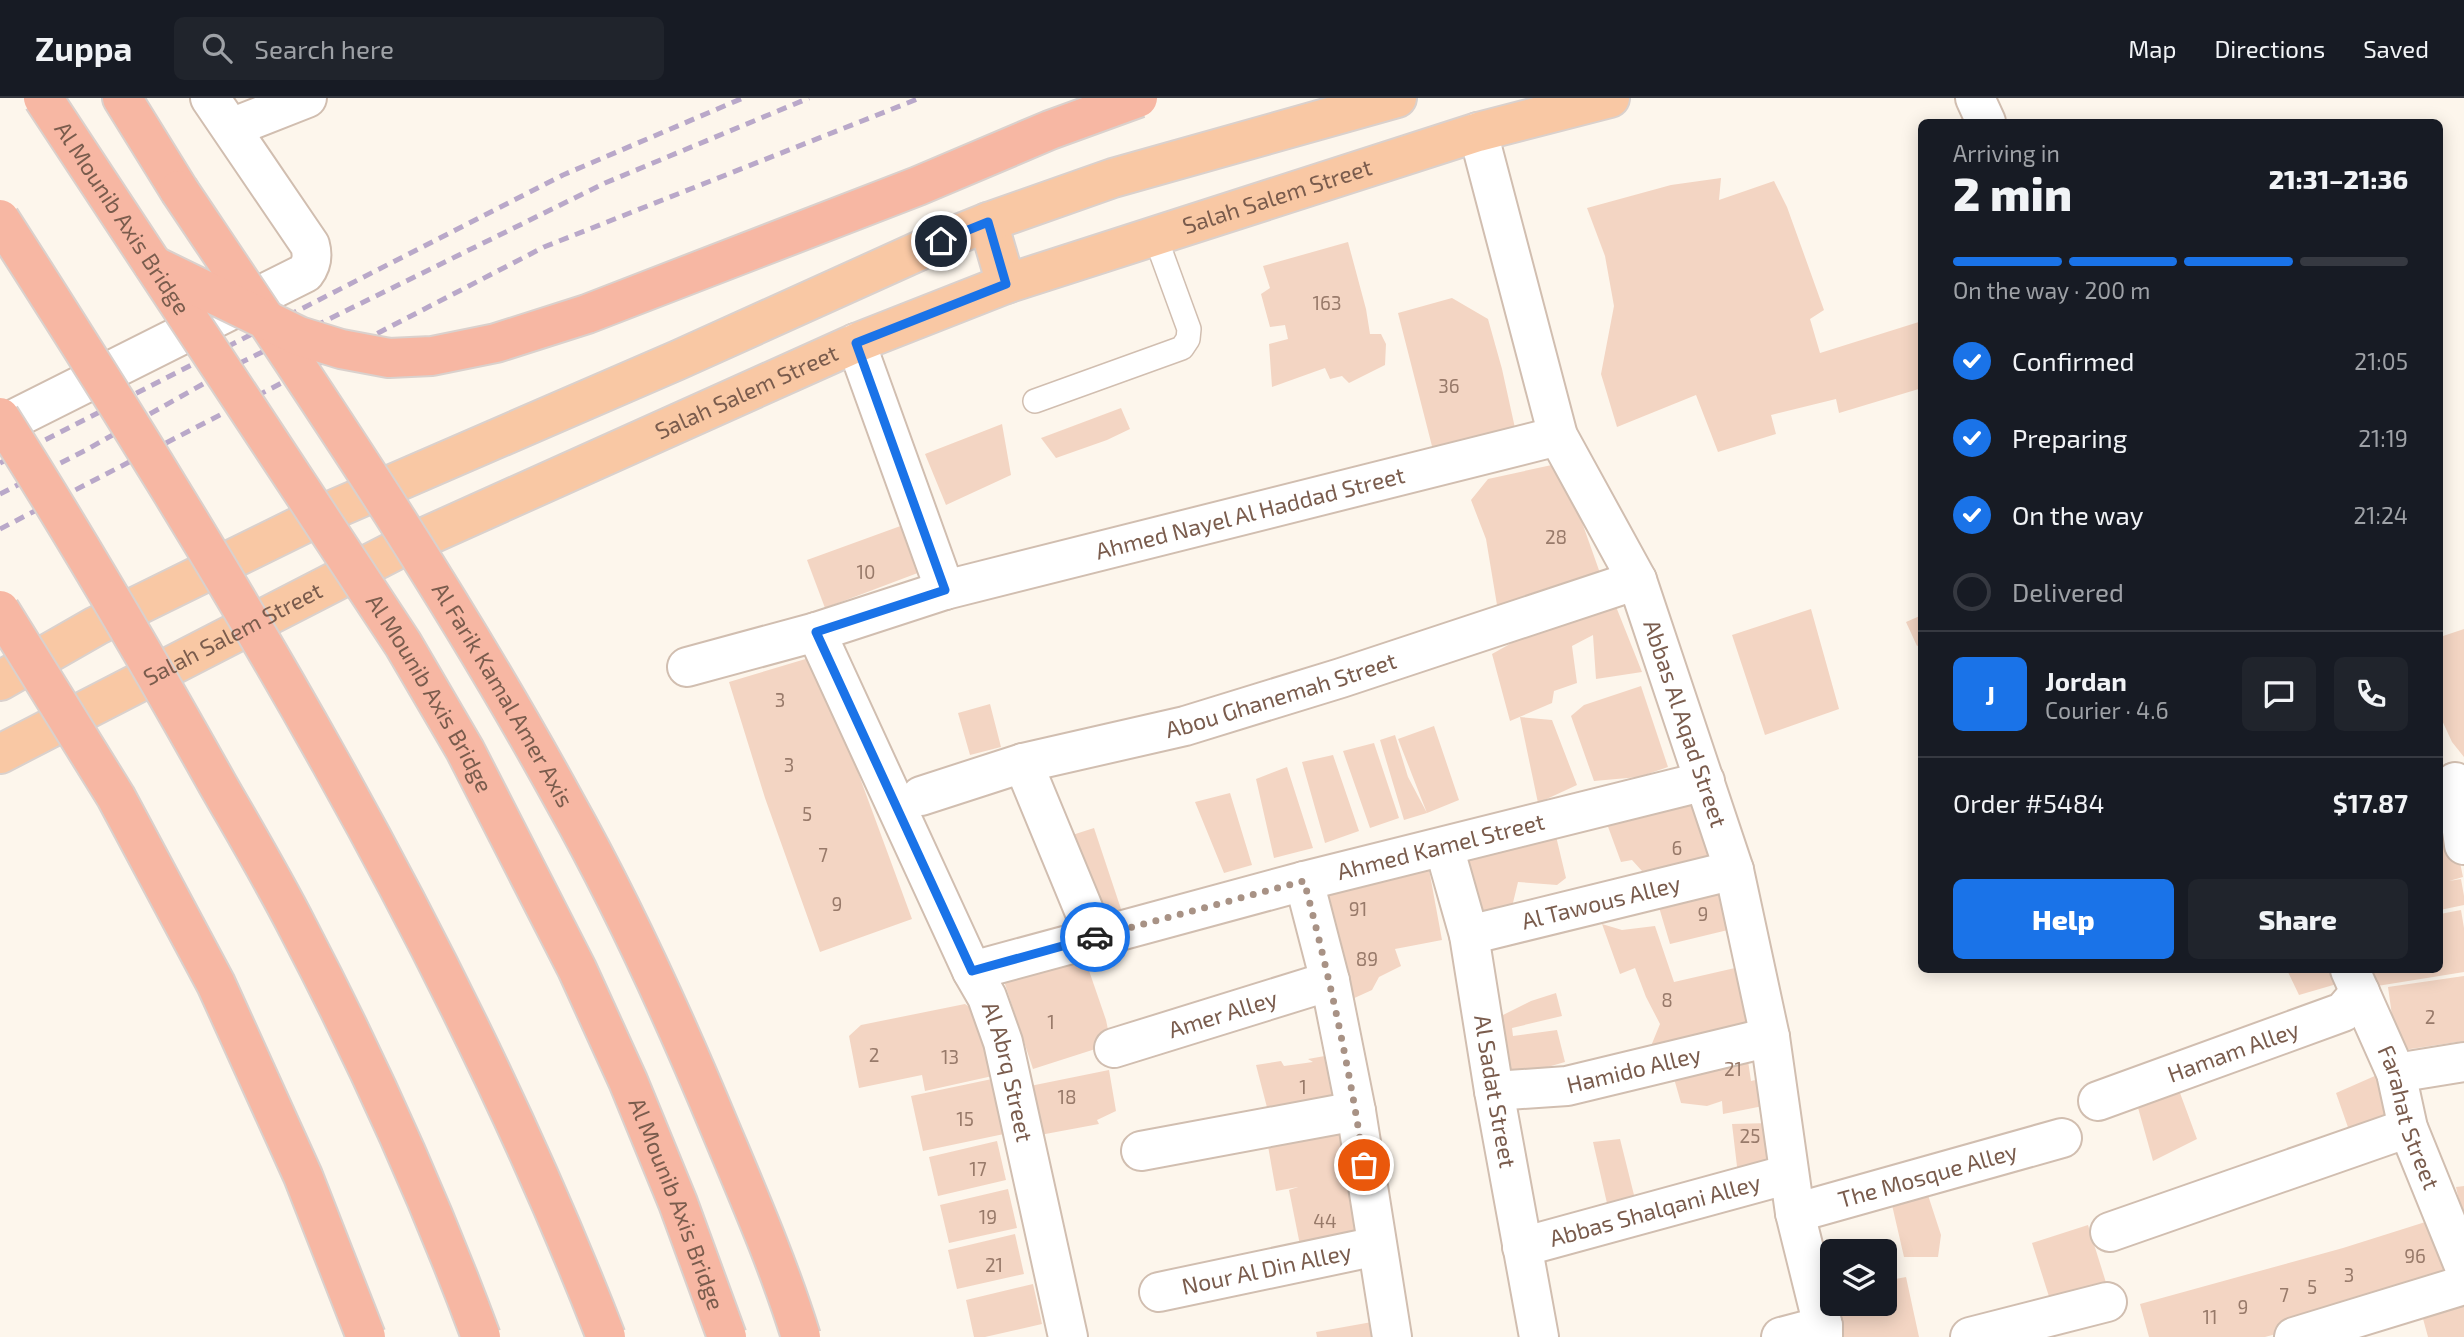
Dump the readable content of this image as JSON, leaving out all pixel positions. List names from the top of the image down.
{
  "streets": {
    "highway": ["Salah Salem Street", "Al Mounib Axis Bridge", "Al Farik Kamal Amer Axis"],
    "street": [
      "Ahmed Nayel Al Haddad Street",
      "Abou Ghanemah Street",
      "Abbas Al Aqad Street",
      "Ahmed Kamel Street",
      "Al Tawous Alley",
      "Amer Alley",
      "Hamam Alley",
      "Hamido Alley",
      "Al Abrq Street",
      "Al Sadat Street",
      "Farahat Street",
      "The Mosque Alley",
      "Abbas Shalqani Alley",
      "Nour Al Din Alley"
    ]
  },
  "crossings": [
    ["Salah Salem Street", "Abbas Al Aqad Street"],
    ["Ahmed Nayel Al Haddad Street", "Abbas Al Aqad Street"],
    ["Ahmed Nayel Al Haddad Street", "Al Abrq Street"],
    ["Abou Ghanemah Street", "Abbas Al Aqad Street"],
    ["Abbas Al Aqad Street", "Ahmed Kamel Street"],
    ["Abbas Al Aqad Street", "Al Tawous Alley"],
    ["Abbas Al Aqad Street", "Hamido Alley"],
    ["Abbas Al Aqad Street", "The Mosque Alley"],
    ["Abbas Al Aqad Street", "Abbas Shalqani Alley"],
    ["Ahmed Kamel Street", "Al Abrq Street"],
    ["Ahmed Kamel Street", "Al Sadat Street"],
    ["Al Tawous Alley", "Al Sadat Street"],
    ["Hamam Alley", "Farahat Street"],
    ["Hamido Alley", "Al Sadat Street"],
    ["Al Sadat Street", "Abbas Shalqani Alley"]
  ],
  "house_numbers": [
    "163",
    "36",
    "28",
    "10",
    "3",
    "3",
    "5",
    "6",
    "7",
    "9",
    "91",
    "9",
    "89",
    "8",
    "2",
    "1",
    "2",
    "13",
    "21",
    "1",
    "18",
    "15",
    "25",
    "17",
    "19",
    "44",
    "96",
    "21",
    "3",
    "5",
    "7",
    "9",
    "11"
  ],
  "page": {
    "header": "Zuppa",
    "search": "Search here",
    "nav": ["Map", "Directions", "Saved"],
    "heading": ["2 min", "Arriving in", "21:31–21:36"],
    "panel": [
      "Jordan",
      "Courier · 4.6",
      "Order #5484",
      "$17.87"
    ],
    "bar": "On the way · 200 m",
    "list": [
      ["Confirmed", "21:05"],
      ["Preparing", "21:19"],
      ["On the way", "21:24"],
      "Delivered"
    ],
    "round": "J",
    "buttons": ["Help", "Share"]
  }
}
